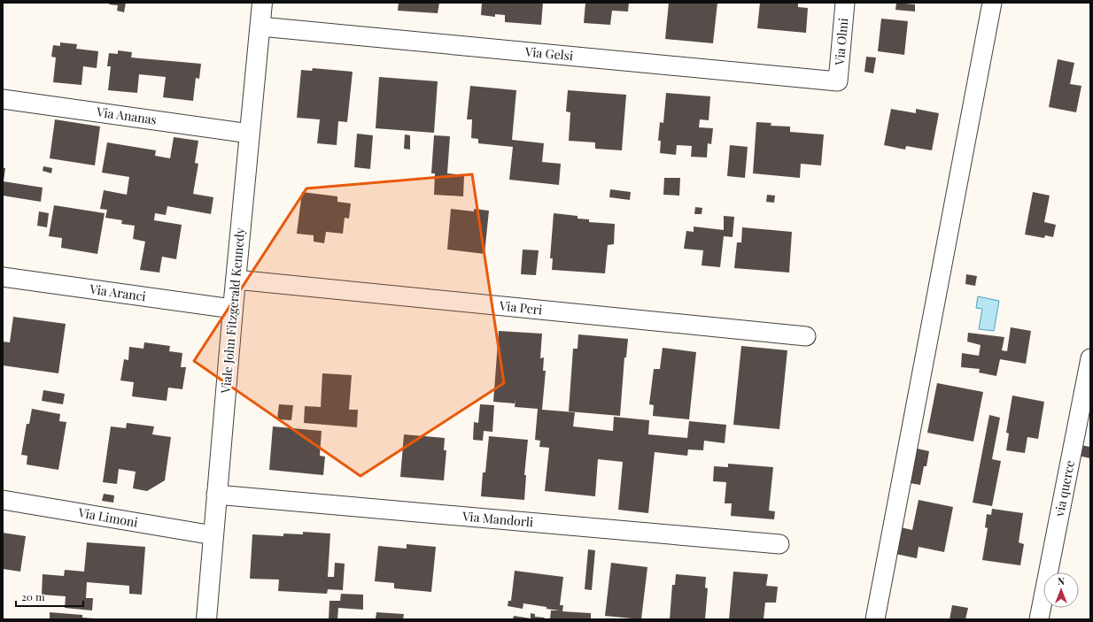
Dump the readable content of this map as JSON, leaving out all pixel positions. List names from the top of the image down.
{
  "streets": {
    "street": [
      "Via Olmi",
      "Via Gelsi",
      "Via Ananas",
      "Via Aranci",
      "Via Peri",
      "Viale John Fitzgerald Kennedy",
      "via querce",
      "Via Limoni",
      "Via Mandorli"
    ]
  },
  "crossings": [
    ["Via Olmi", "Via Gelsi"],
    ["Via Gelsi", "Viale John Fitzgerald Kennedy"],
    ["Via Ananas", "Viale John Fitzgerald Kennedy"],
    ["Via Aranci", "Viale John Fitzgerald Kennedy"],
    ["Via Peri", "Viale John Fitzgerald Kennedy"],
    ["Viale John Fitzgerald Kennedy", "Via Limoni"],
    ["Viale John Fitzgerald Kennedy", "Via Mandorli"]
  ],
  "scale_bar": "20 m",
  "north": "top"
}
